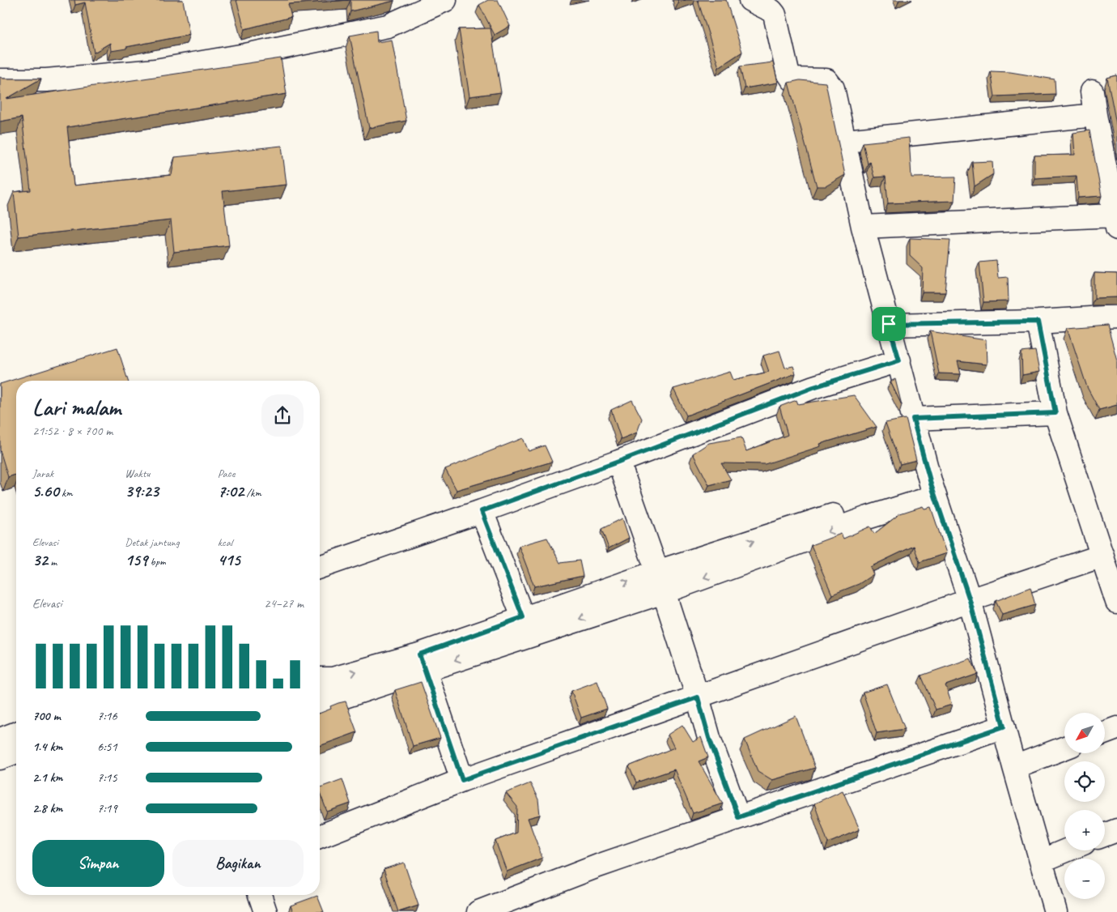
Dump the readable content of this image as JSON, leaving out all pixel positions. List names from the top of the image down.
{
  "north": "bottom left",
  "page": {
    "heading": ["Lari malam", "21:52 · 8 × 700 m"],
    "stats": [
      ["Jarak", "5.60 km"],
      ["Waktu", "39:23"],
      ["Pace", "7:02 /km"],
      ["Elevasi", "32 m"],
      ["Detak jantung", "159 bpm"],
      ["kcal", "415"]
    ],
    "chart": ["Elevasi", "24–27 m"],
    "list": [
      {
        "name": "700 m",
        "note": "7:16"
      },
      {
        "name": "1.4 km",
        "note": "6:51"
      },
      {
        "name": "2.1 km",
        "note": "7:15"
      },
      {
        "name": "2.8 km",
        "note": "7:19"
      }
    ],
    "map_buttons": ["+", "−"],
    "buttons": ["Simpan", "Bagikan"]
  }
}
